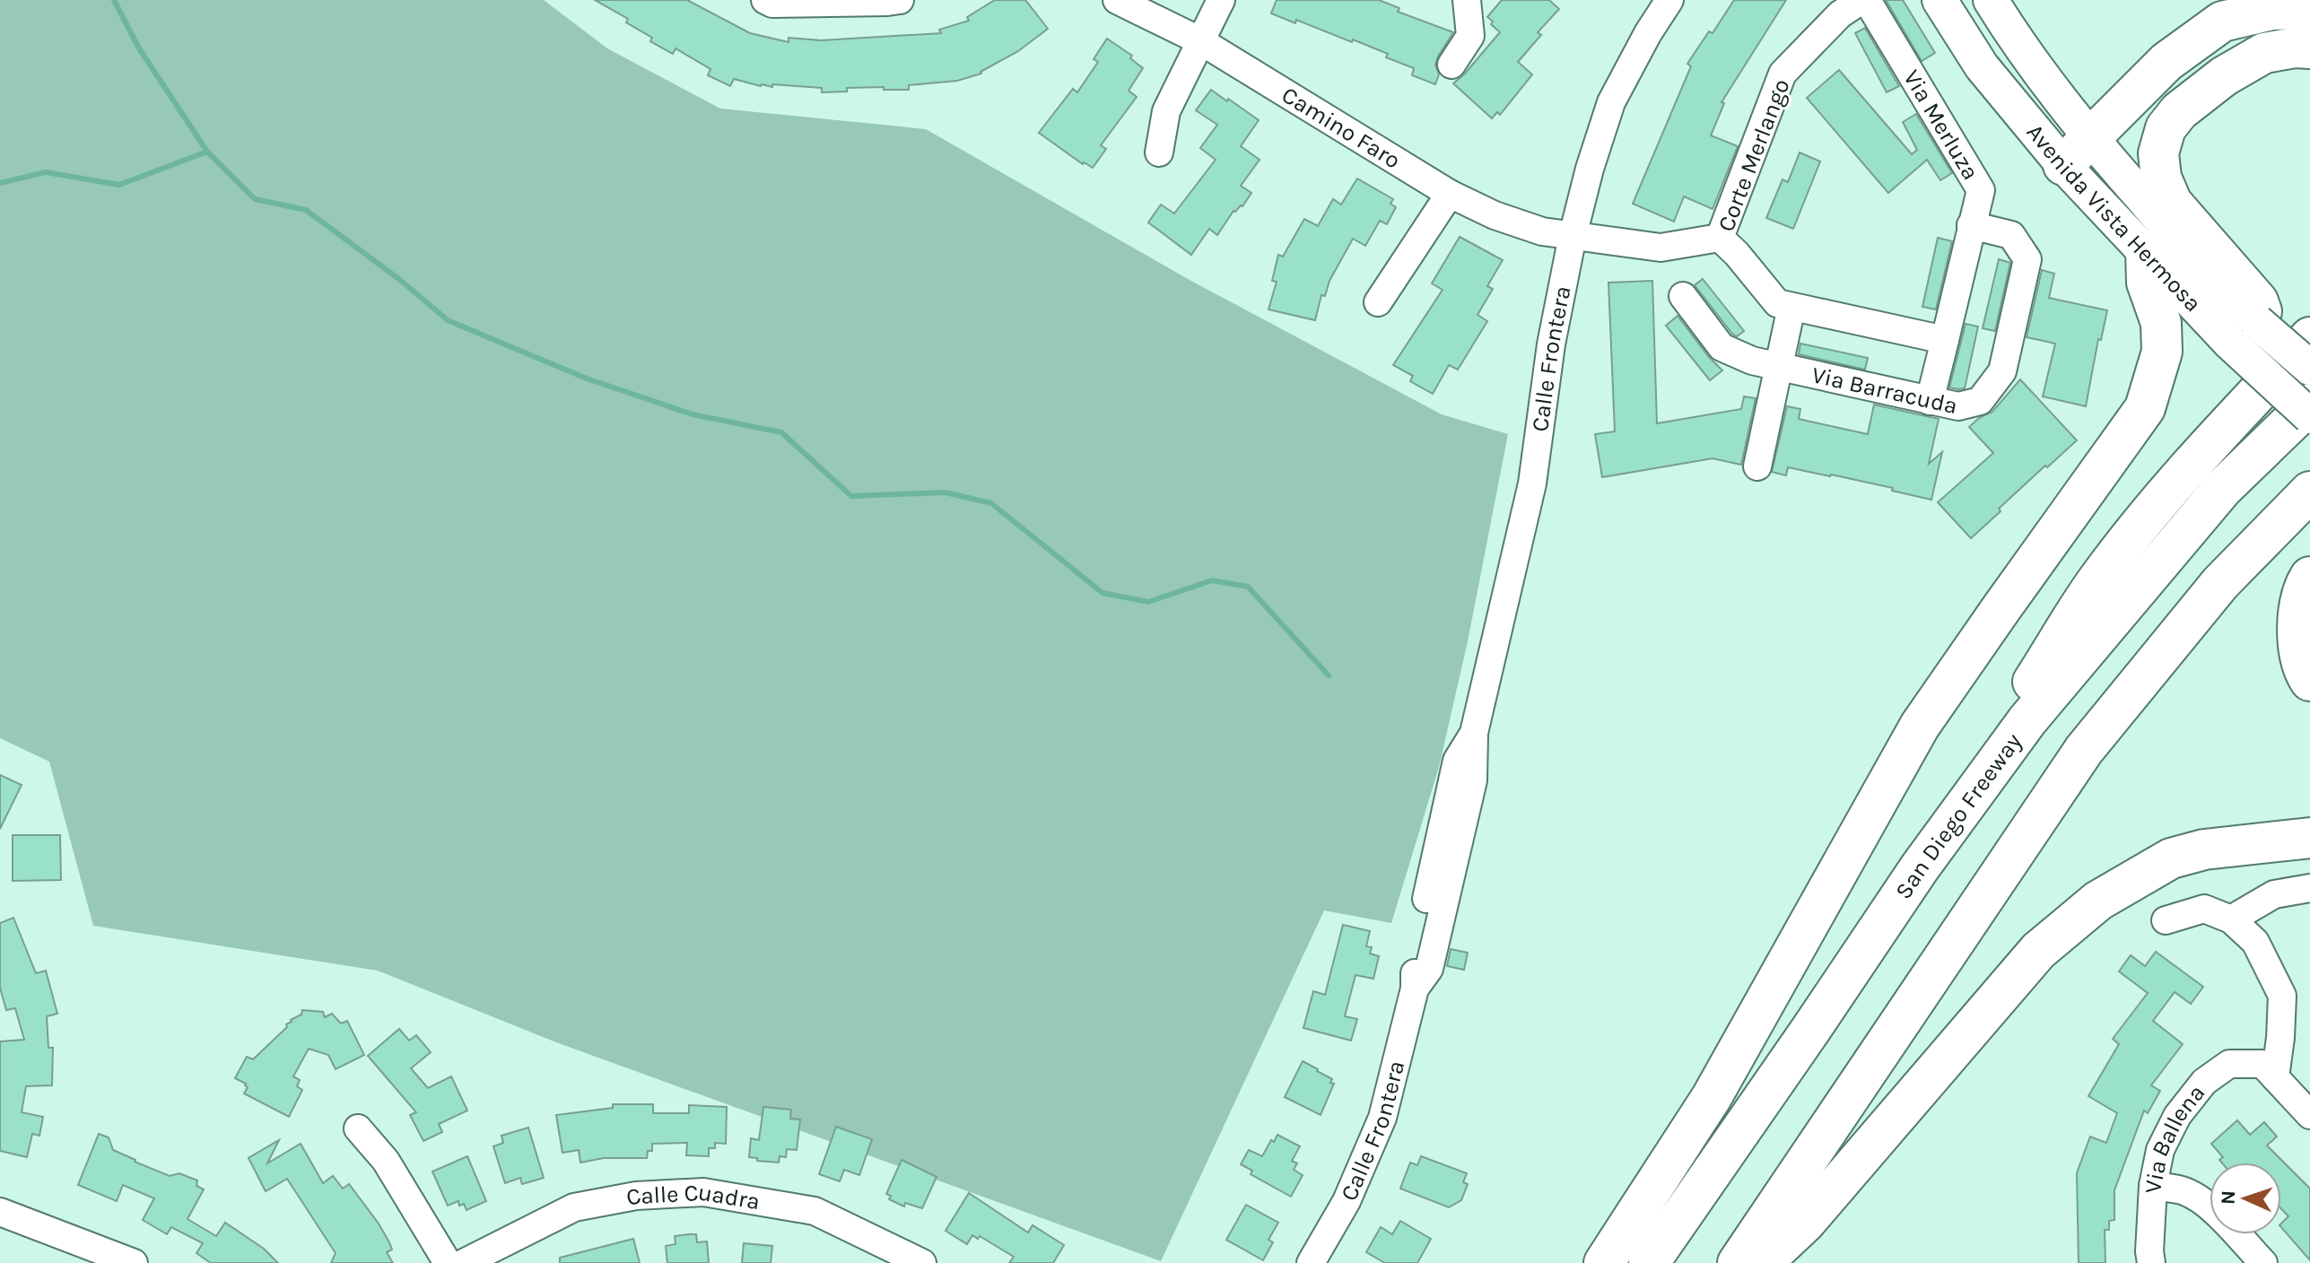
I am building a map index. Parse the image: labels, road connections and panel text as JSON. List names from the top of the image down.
{
  "streets": {
    "highway": ["San Diego Freeway"],
    "main road": ["Avenida Vista Hermosa"],
    "street": [
      "Via Merluza",
      "Camino Faro",
      "Corte Merlango",
      "Calle Frontera",
      "Via Barracuda",
      "Via Ballena",
      "Calle Cuadra"
    ]
  },
  "crossings": [
    ["Via Merluza", "Corte Merlango"],
    ["Via Merluza", "Via Barracuda"],
    ["Camino Faro", "Corte Merlango"],
    ["Camino Faro", "Calle Frontera"]
  ],
  "north": "left"
}
